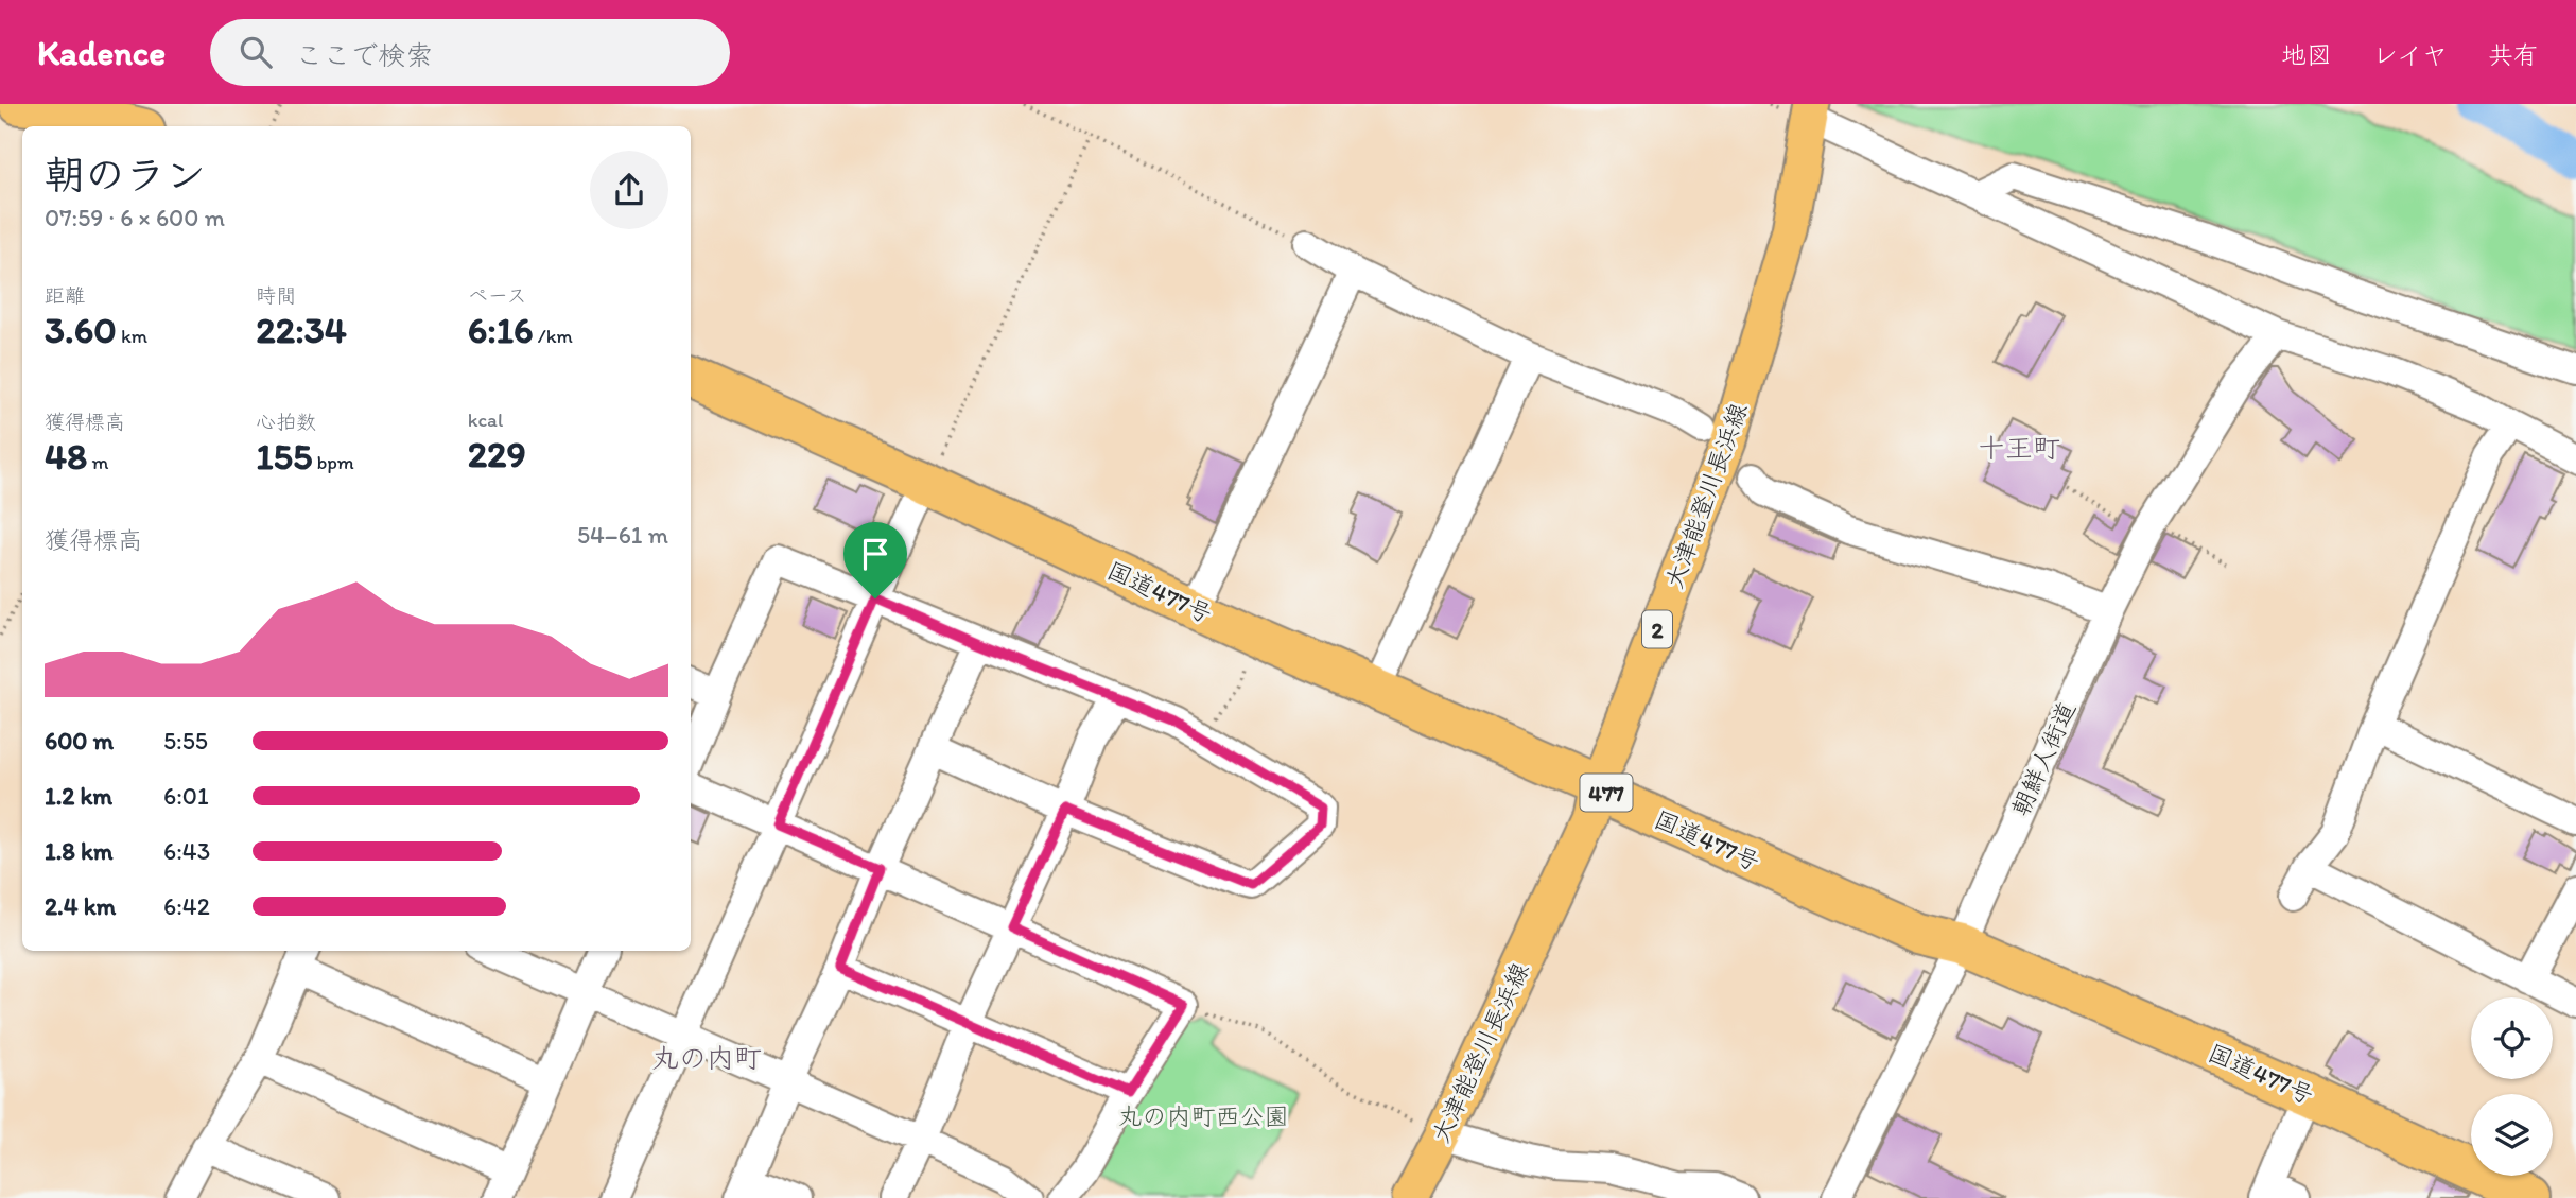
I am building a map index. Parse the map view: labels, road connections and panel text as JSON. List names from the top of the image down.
{
  "streets": {
    "highway": ["国道477号", "477"],
    "main road": ["大津能登川長浜線", "2"],
    "street": ["朝鮮人街道"]
  },
  "crossings": [
    ["大津能登川長浜線", "国道477号"],
    ["国道477号", "朝鮮人街道"]
  ],
  "districts": ["十王町", "丸の内町"],
  "parks": ["丸の内町西公園"],
  "page": {
    "header": "Kadence",
    "search": "ここで検索",
    "nav": ["地図", "レイヤ", "共有"],
    "heading": ["朝のラン", "07:59 · 6 × 600 m"],
    "stats": [
      ["距離", "3.60 km"],
      ["時間", "22:34"],
      ["ペース", "6:16 /km"],
      ["獲得標高", "48 m"],
      ["心拍数", "155 bpm"],
      ["kcal", "229"]
    ],
    "chart": ["獲得標高", "54–61 m"],
    "list": [
      {
        "name": "600 m",
        "note": "5:55"
      },
      {
        "name": "1.2 km",
        "note": "6:01"
      },
      {
        "name": "1.8 km",
        "note": "6:43"
      },
      {
        "name": "2.4 km",
        "note": "6:42"
      }
    ]
  }
}
